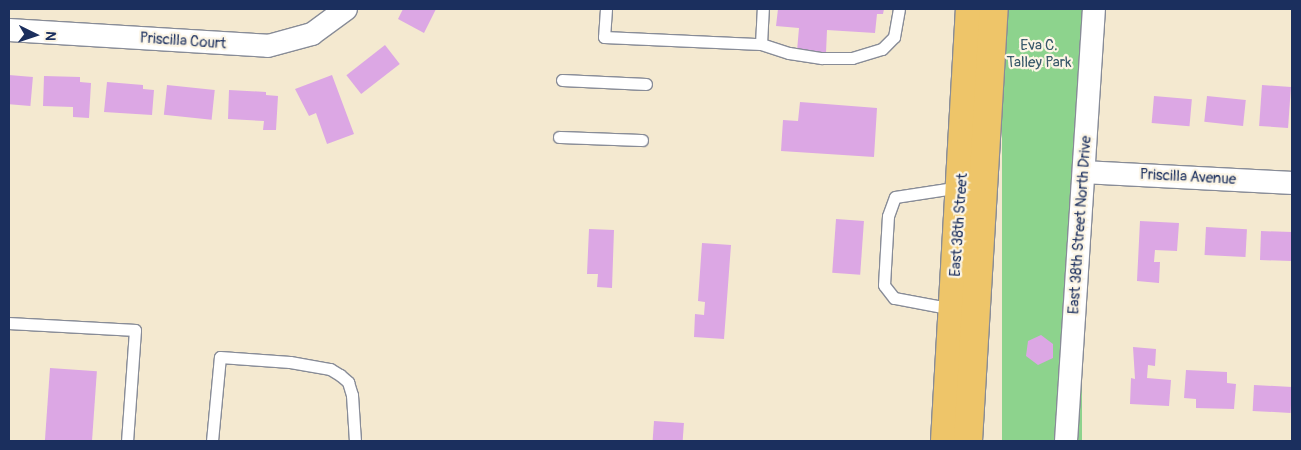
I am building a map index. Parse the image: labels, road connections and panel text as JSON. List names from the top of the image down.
{
  "streets": {
    "main road": ["East 38th Street"],
    "street": ["Priscilla Court", "Priscilla Avenue", "East 38th Street North Drive"]
  },
  "crossings": [
    ["Priscilla Avenue", "East 38th Street North Drive"]
  ],
  "parks": ["Eva C. Talley Park"],
  "north": "right"
}
